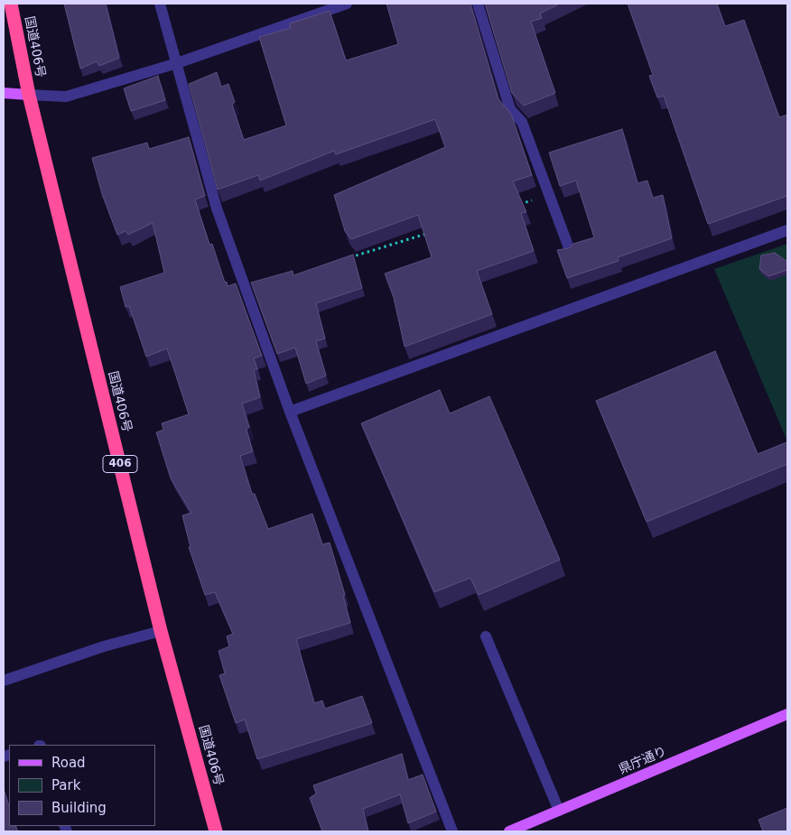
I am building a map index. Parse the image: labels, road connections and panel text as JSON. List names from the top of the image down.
{
  "streets": {
    "highway": ["国道406号", "406"],
    "main road": ["県庁通り"]
  },
  "legend": ["Road", "Park", "Building"]
}
